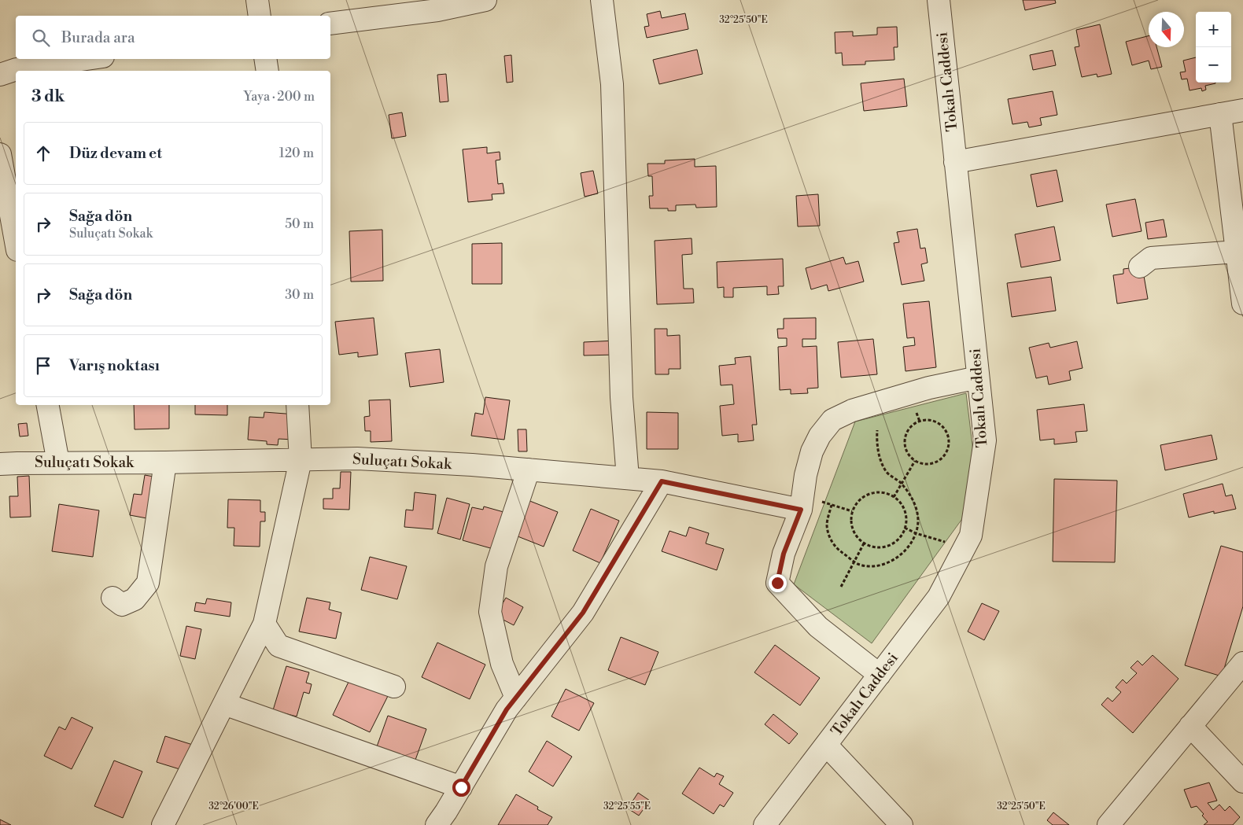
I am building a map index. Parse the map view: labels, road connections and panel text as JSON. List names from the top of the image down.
{
  "streets": {
    "street": ["Tokalı Caddesi", "Suluçatı Sokak"]
  },
  "north": "bottom",
  "page": {
    "map_buttons": ["+", "−"],
    "search": "Burada ara",
    "heading": ["3 dk", "Yaya · 200 m"],
    "list": [
      ["Düz devam et", "120 m"],
      ["Sağa dön", "Suluçatı Sokak", "50 m"],
      ["Sağa dön", "30 m"],
      "Varış noktası"
    ]
  },
  "coordinates": ["32°25'50\"E", "32°26'00\"E", "32°25'55\"E"]
}
